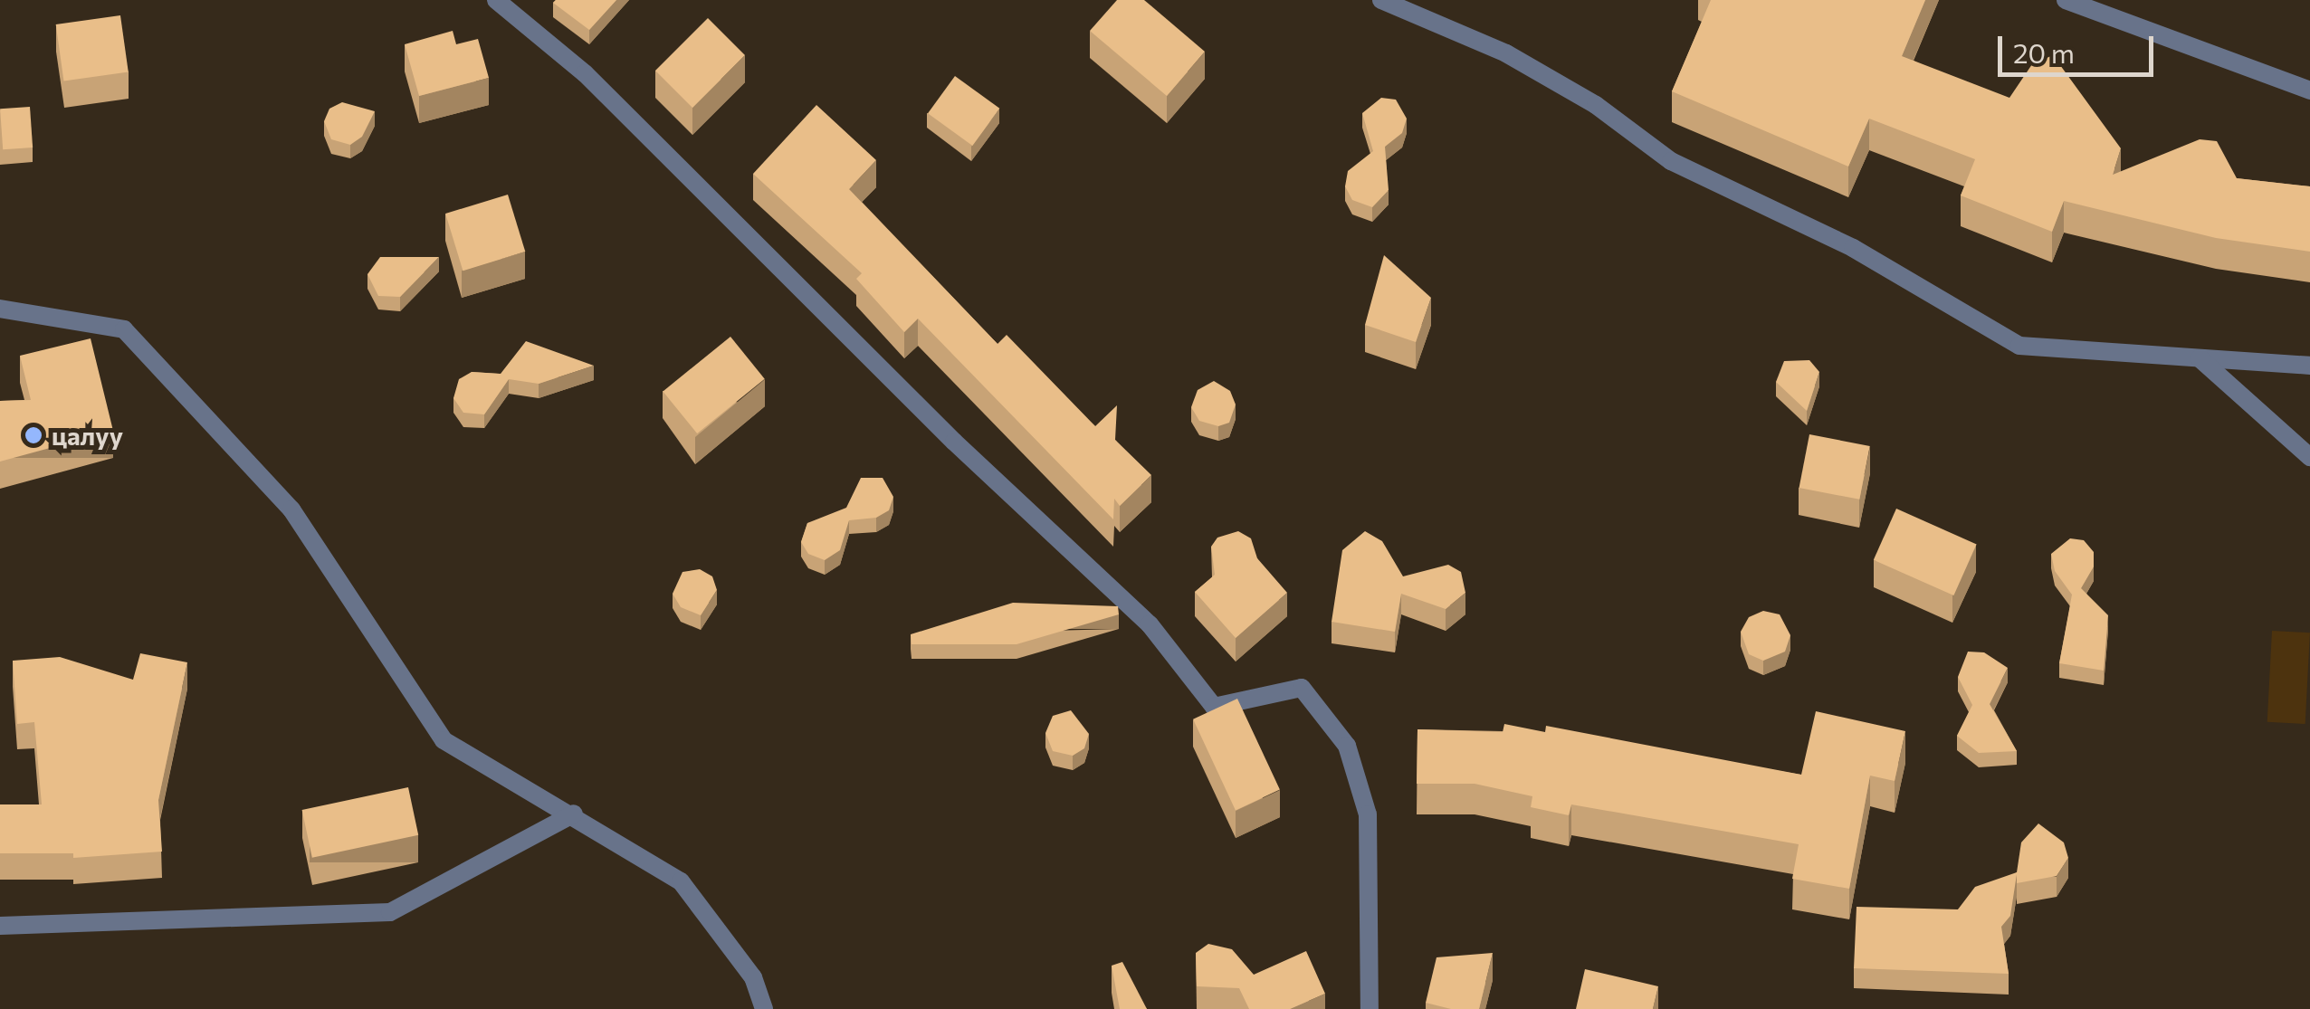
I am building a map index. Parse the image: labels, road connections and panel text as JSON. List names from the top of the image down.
{
  "places": ["цалуу"],
  "scale_bar": "20 m"
}
